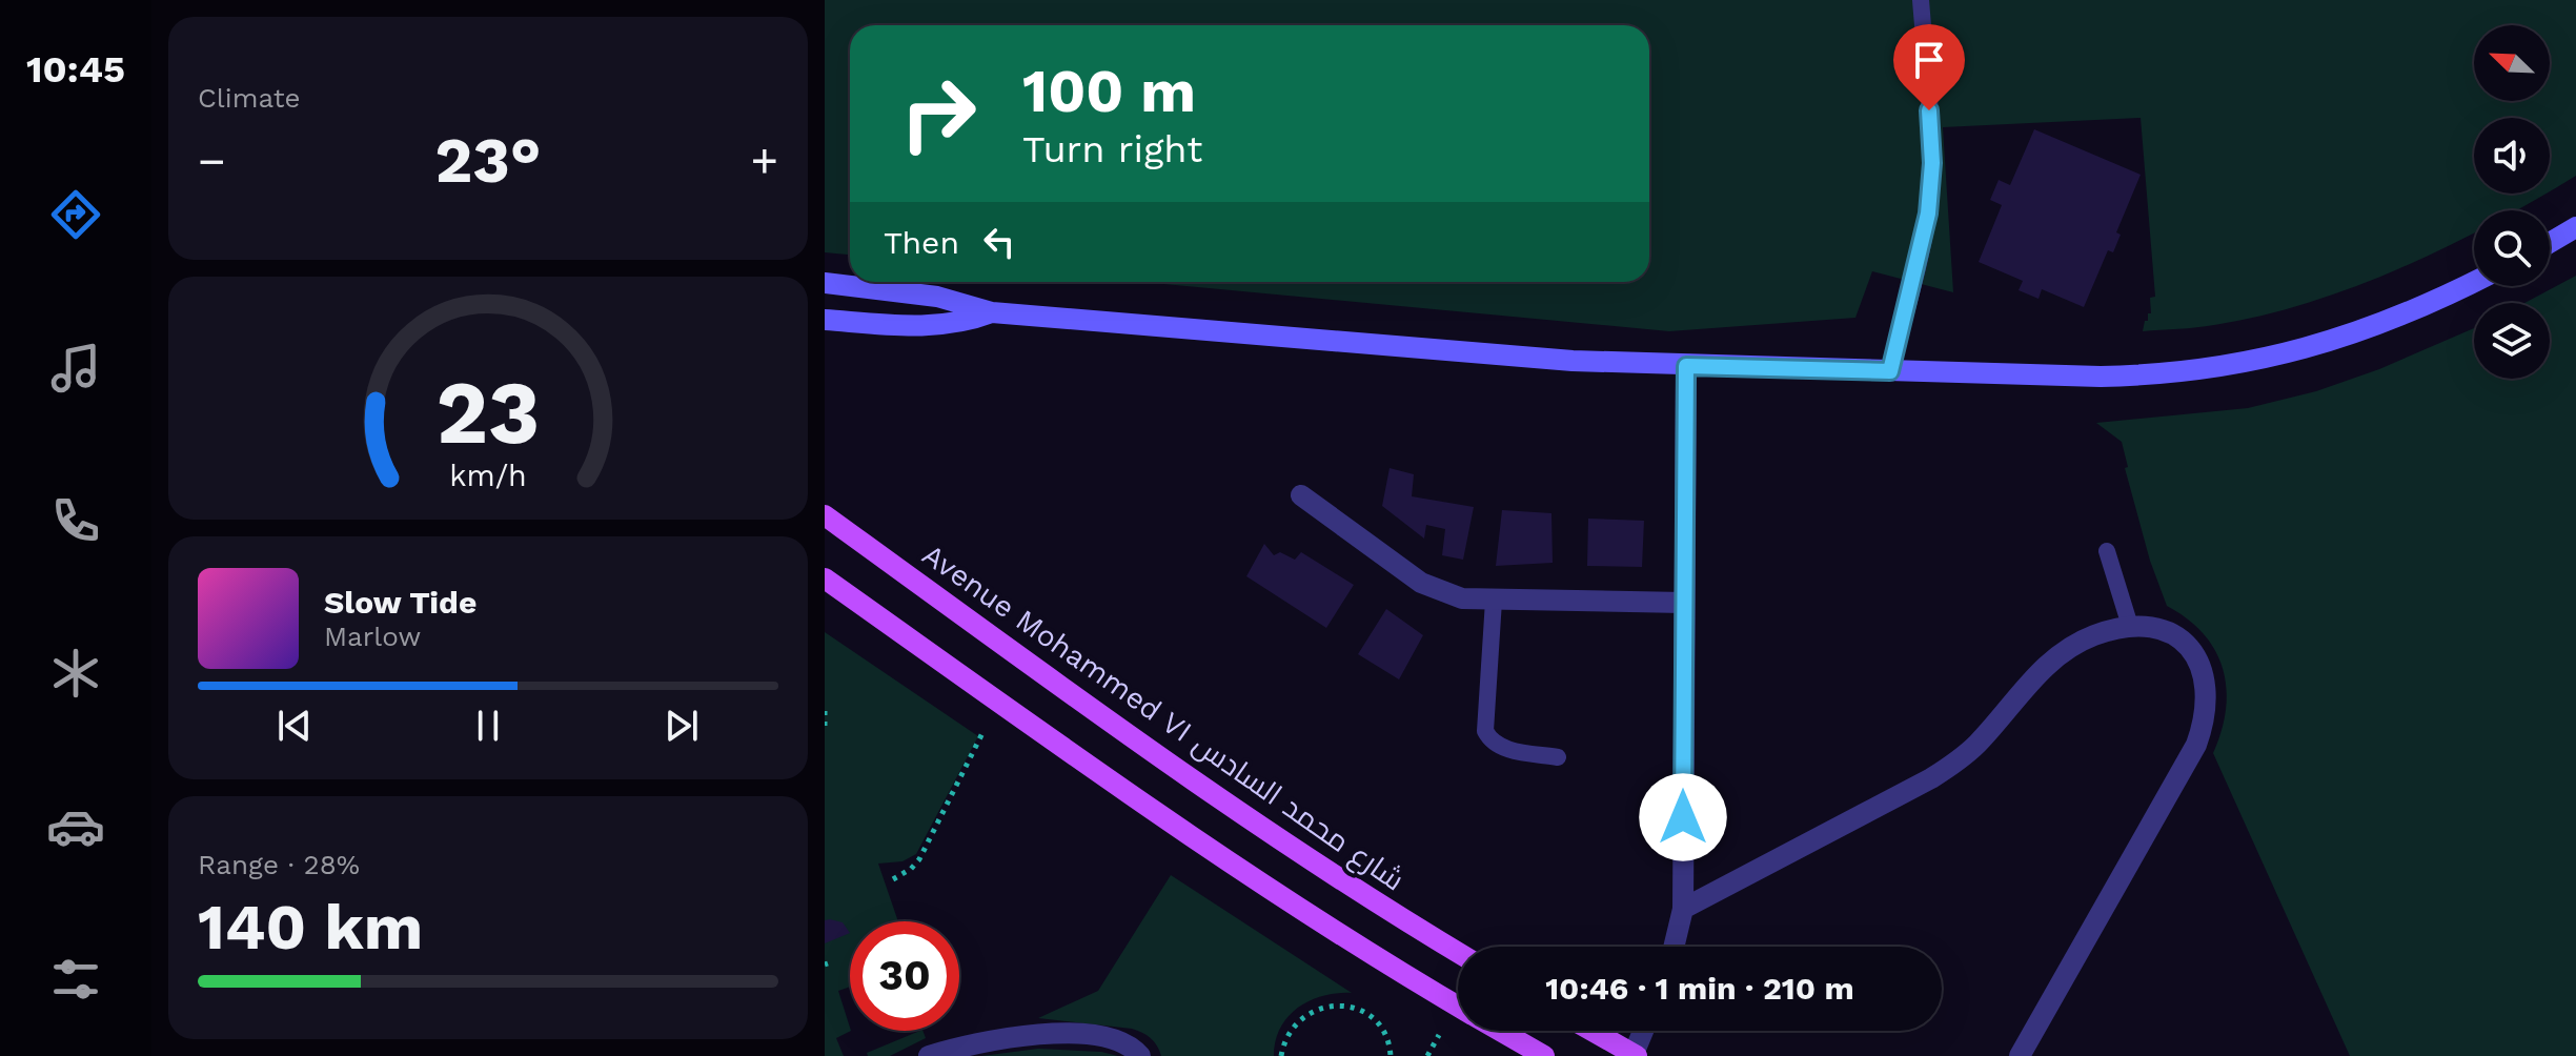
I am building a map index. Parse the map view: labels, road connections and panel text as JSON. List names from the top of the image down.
{
  "streets": {
    "main road": ["Avenue Mohammed VI شارع محمد السادس"]
  },
  "north": "top left",
  "page": {
    "tabs": "10:45",
    "tile": [
      "Climate",
      ["Range · 28%", "140 km"]
    ],
    "turn": ["100 m", "Turn right"],
    "heat": ["−", "23°", "+"],
    "then": "Then",
    "song": ["Slow Tide", "Marlow"],
    "limit": "30",
    "trip": "10:46 · 1 min · 210 m",
    "gauge": ["23", "km/h"]
  }
}
